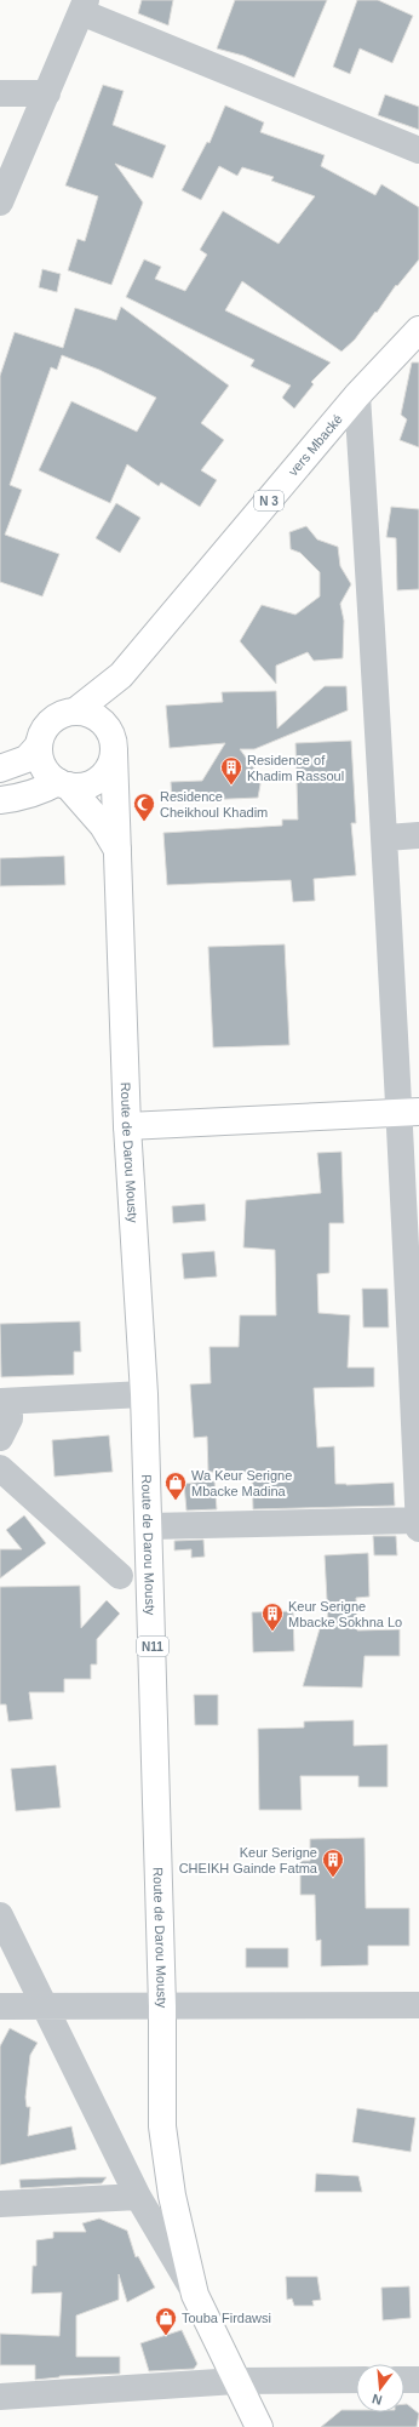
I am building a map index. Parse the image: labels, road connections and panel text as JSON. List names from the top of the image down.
{
  "streets": {
    "main road": [
      "vers Mbacké",
      "N 3",
      "Route de Darou Mousty",
      "N11"
    ]
  },
  "crossings": [
    ["vers Mbacké", "Route de Darou Mousty"]
  ],
  "places": {
    "building": ["Residence of Khadim Rassoul", "Keur Serigne Mbacke Sokhna Lo", "Keur Serigne CHEIKH Gainde Fatma"],
    "mosque": ["Residence Cheikhoul Khadim"],
    "shop": ["Wa Keur Serigne Mbacke Madina", "Touba Firdawsi"]
  },
  "north": "bottom"
}
